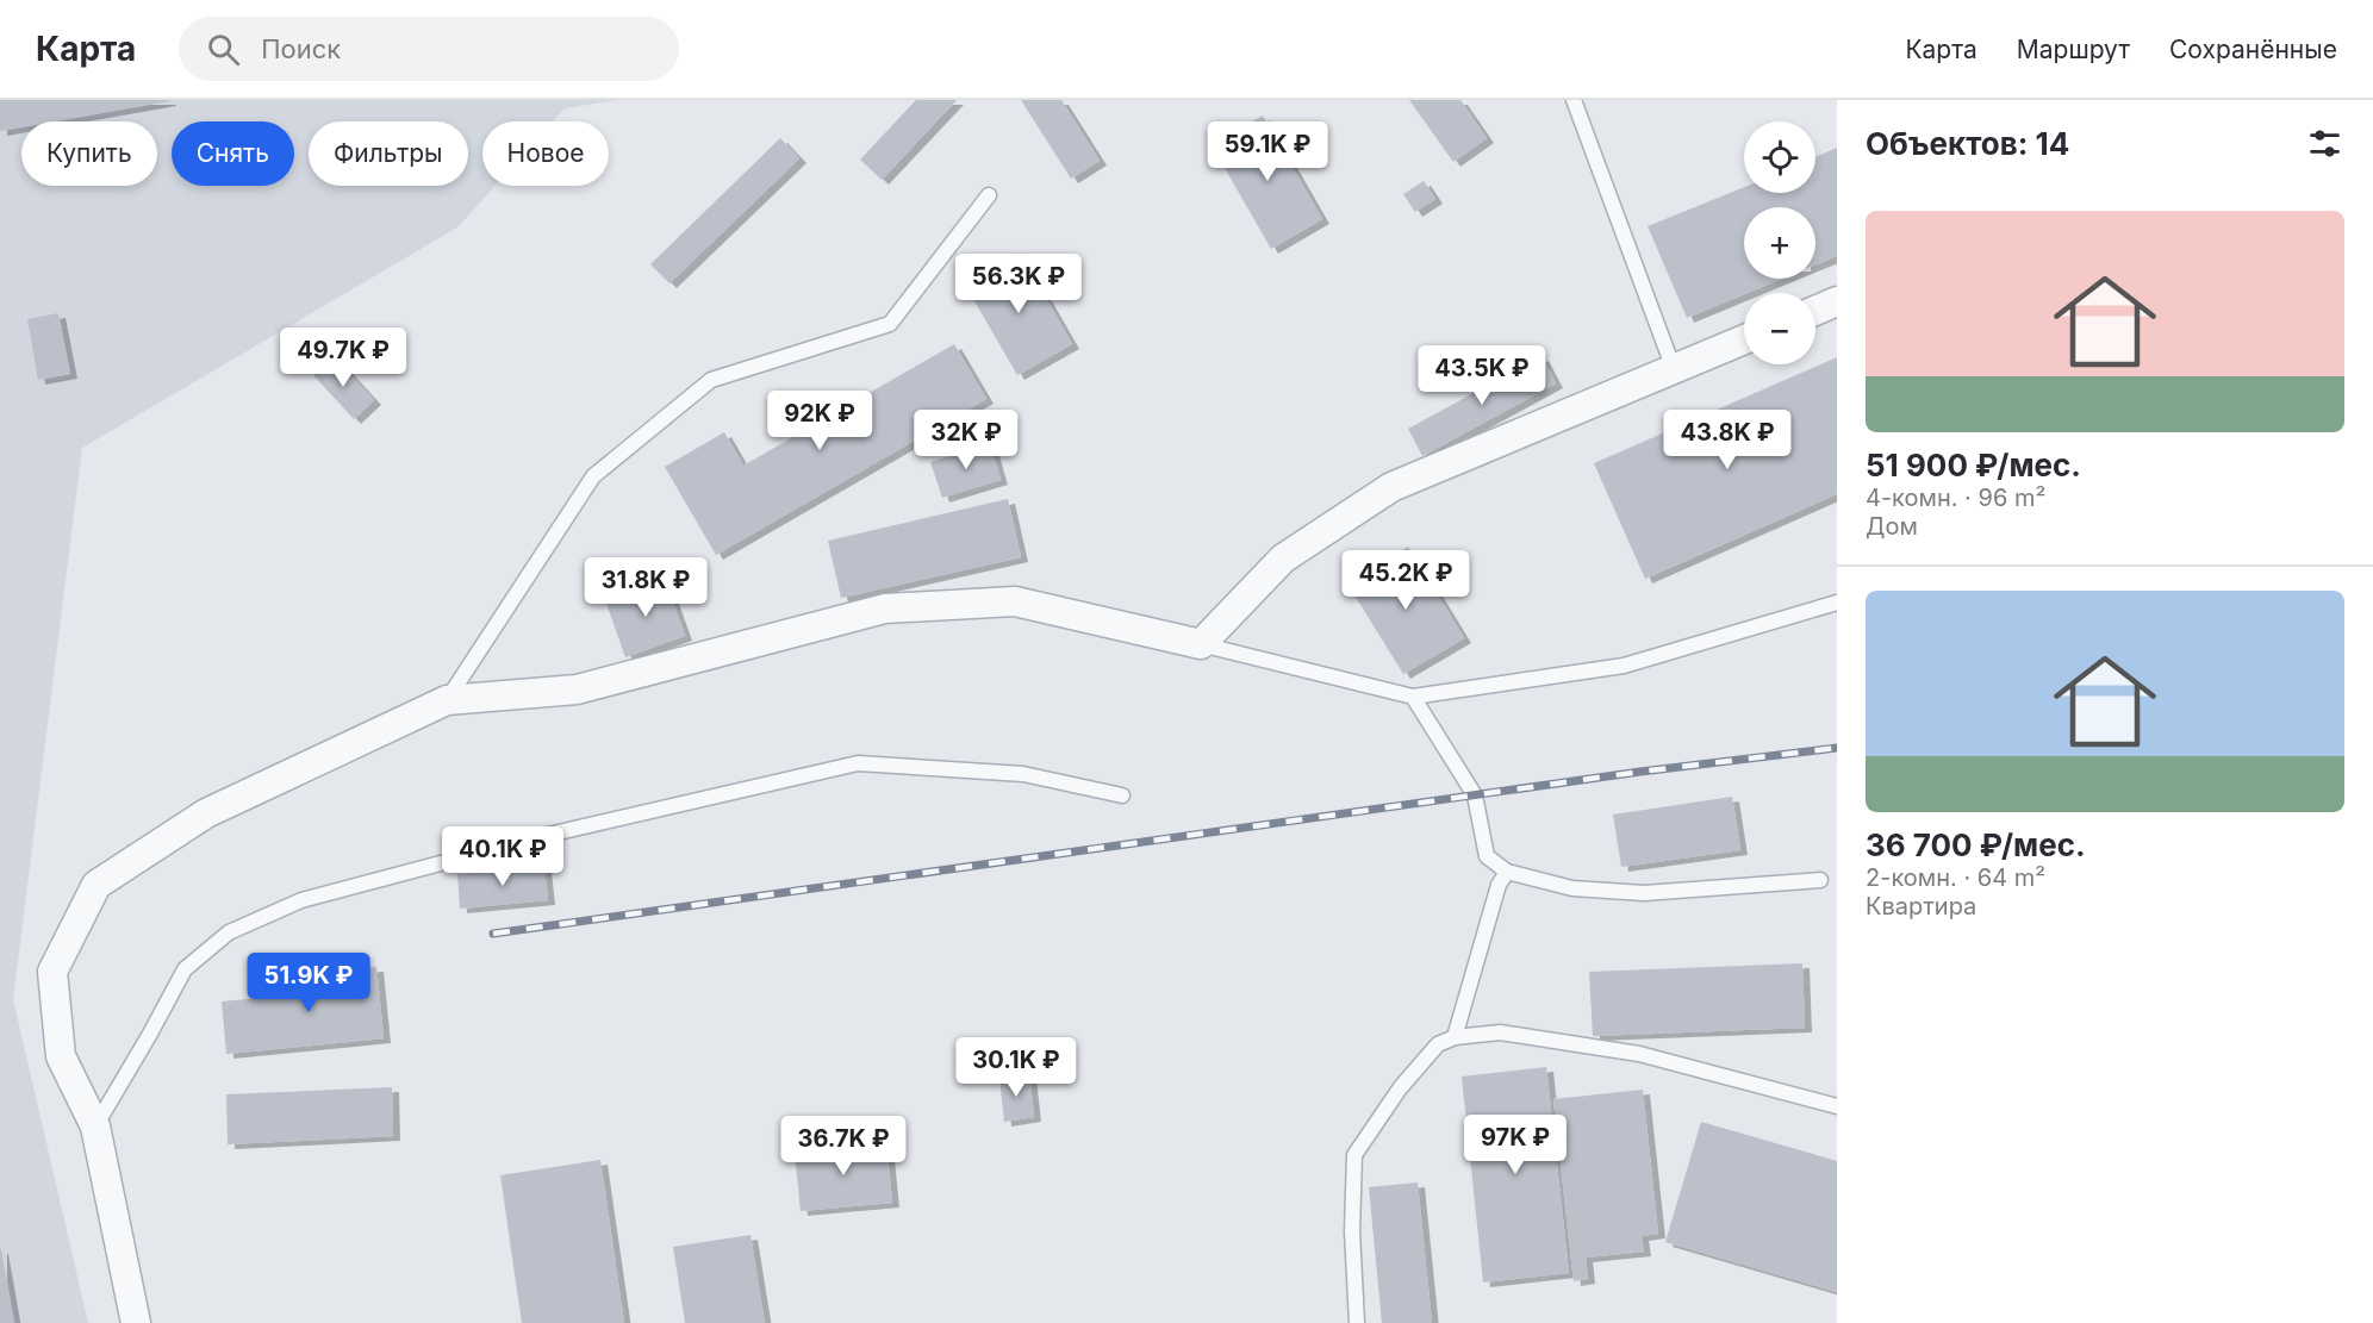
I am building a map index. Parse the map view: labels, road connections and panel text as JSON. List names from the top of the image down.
{
  "page": {
    "header": "Карта",
    "search": "Поиск",
    "nav": ["Карта", "Маршрут", "Сохранённые"],
    "heading": "Объектов: 14",
    "map_buttons": ["+", "−"],
    "price": [
      "59.1K ₽",
      "56.3K ₽",
      "49.7K ₽",
      "43.5K ₽",
      "92K ₽",
      "32K ₽",
      "43.8K ₽",
      "45.2K ₽",
      "31.8K ₽",
      "40.1K ₽",
      "51.9K ₽",
      "30.1K ₽",
      "97K ₽",
      "36.7K ₽"
    ],
    "chip": [
      "Купить",
      "Снять",
      "Фильтры",
      "Новое"
    ],
    "list": [
      {
        "name": "51 900 ₽/мес.",
        "note": "4-комн. · 96 m² · Дом"
      },
      {
        "name": "36 700 ₽/мес.",
        "note": "2-комн. · 64 m² · Квартира"
      }
    ]
  }
}
